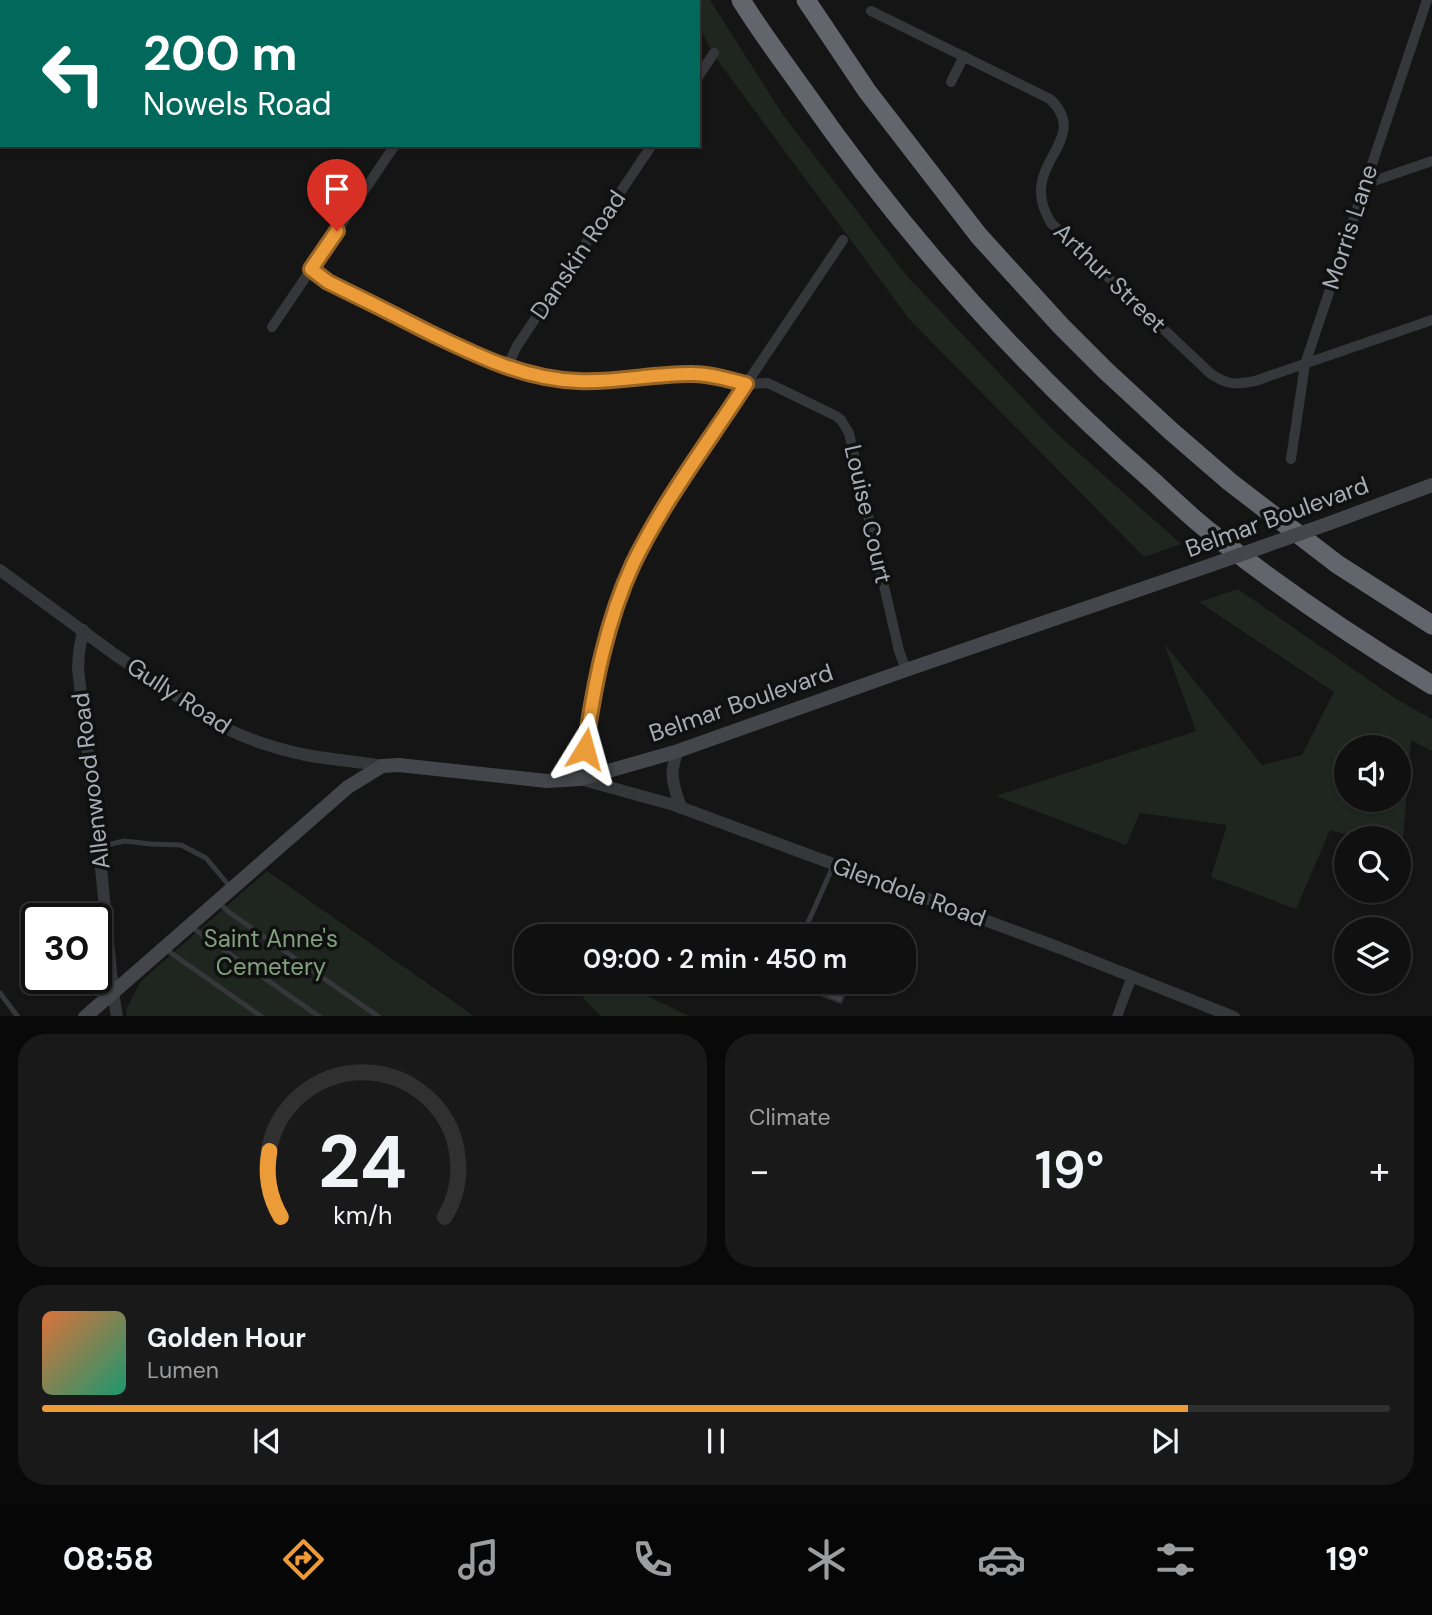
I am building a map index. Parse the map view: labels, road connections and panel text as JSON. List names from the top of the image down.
{
  "streets": {
    "main road": ["Belmar Boulevard"],
    "street": [
      "Morris Lane",
      "Danskin Road",
      "Arthur Street",
      "Louise Court",
      "Gully Road",
      "Allenwood Road",
      "Glendola Road"
    ]
  },
  "crossings": [
    ["Morris Lane", "Arthur Street"],
    ["Danskin Road", "Louise Court"],
    ["Louise Court", "Belmar Boulevard"],
    ["Belmar Boulevard", "Gully Road"],
    ["Belmar Boulevard", "Glendola Road"],
    ["Gully Road", "Allenwood Road"]
  ],
  "parks": ["Saint Anne's Cemetery"],
  "page": {
    "turn": ["200 m", "Nowels Road"],
    "limit": "30",
    "trip": "09:00 · 2 min · 450 m",
    "tile": "Climate",
    "heat": ["−", "19°", "+"],
    "song": ["Golden Hour", "Lumen"],
    "tabs": ["08:58", "19°"],
    "gauge": ["24", "km/h"]
  }
}
